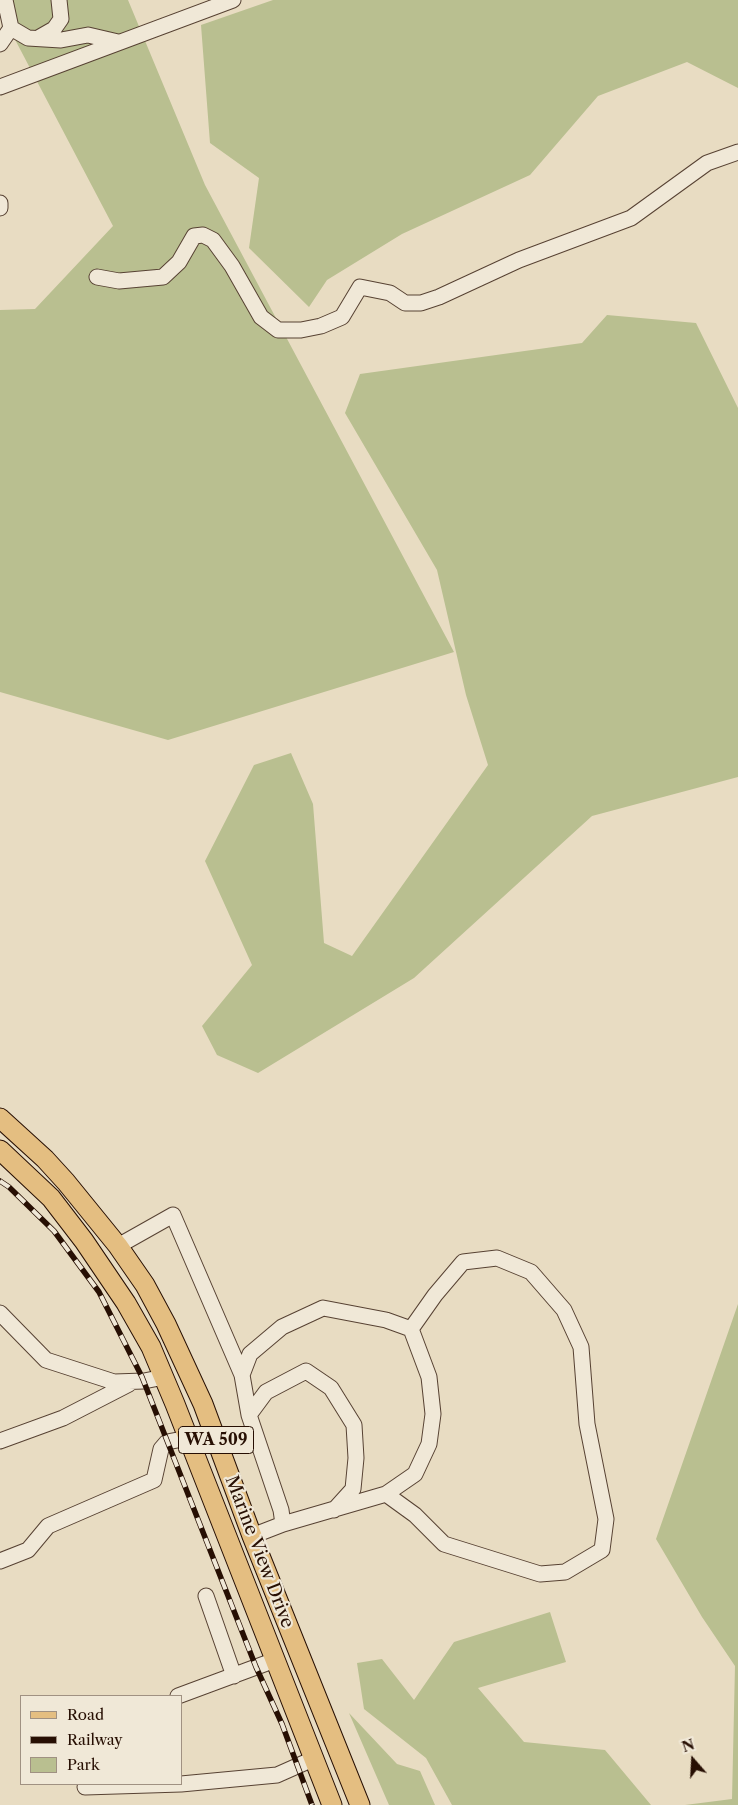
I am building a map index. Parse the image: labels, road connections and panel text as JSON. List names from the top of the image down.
{
  "streets": {
    "main road": ["WA 509", "Marine View Drive"]
  },
  "legend": ["Road", "Railway", "Park"],
  "north": "top"
}
